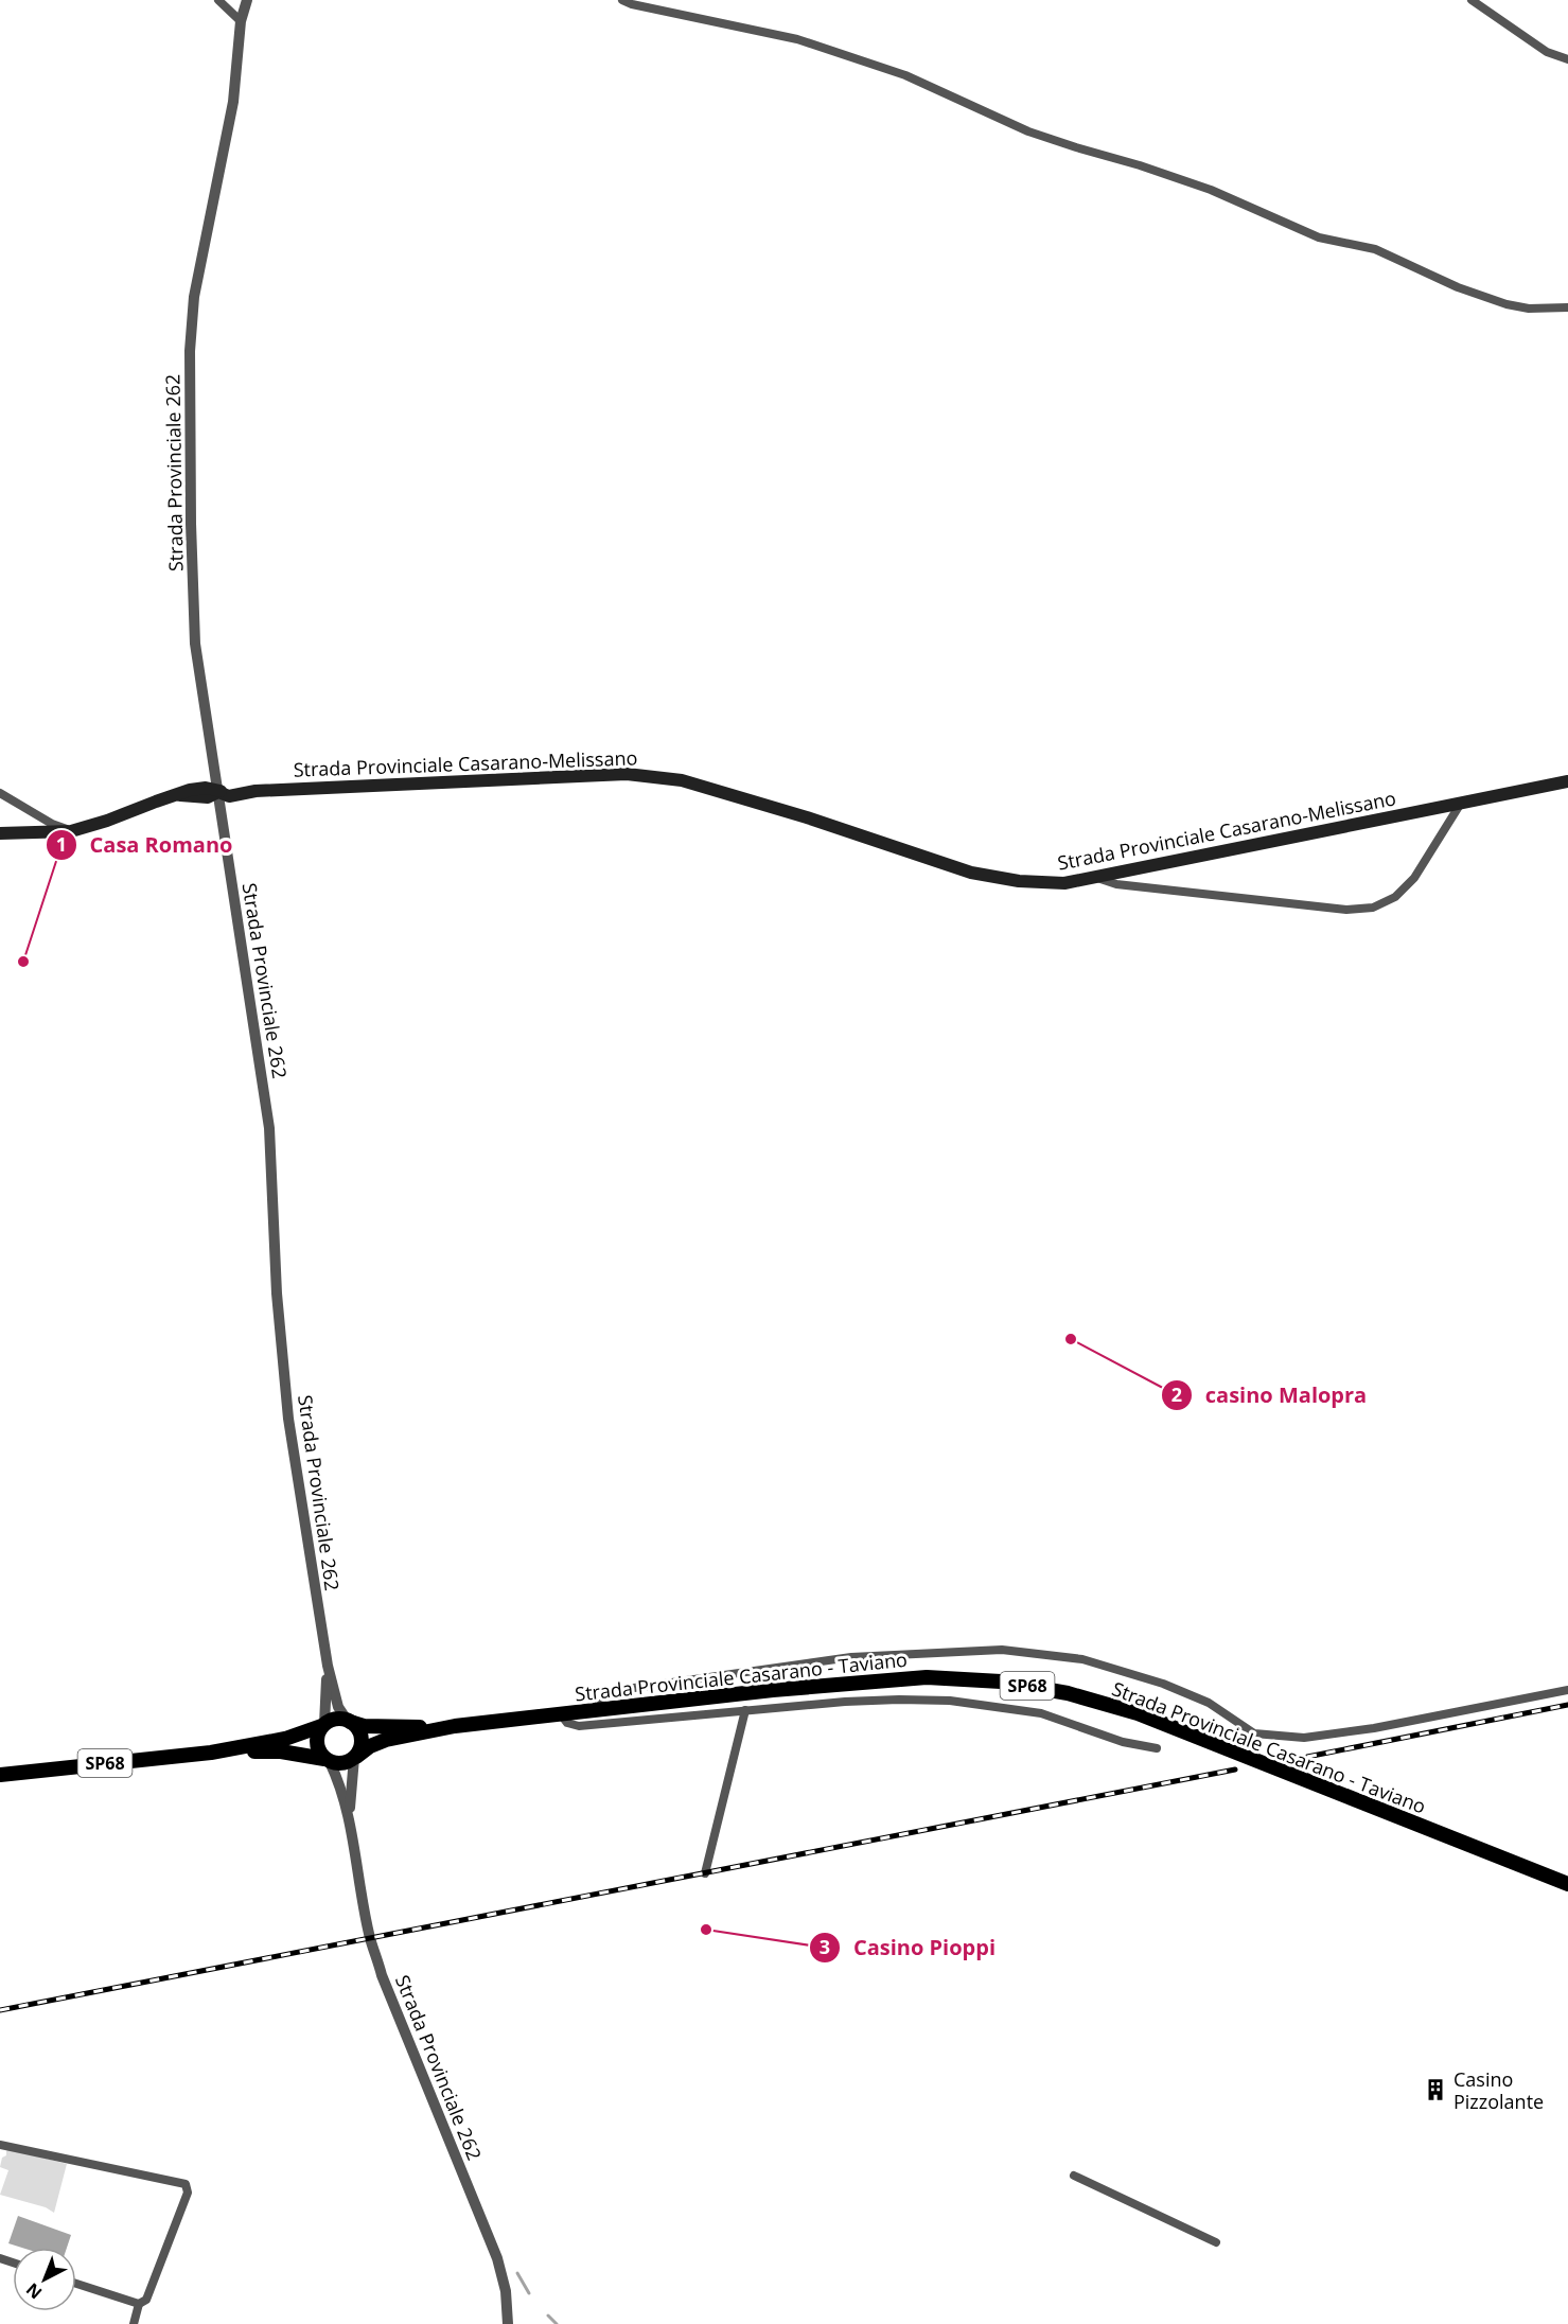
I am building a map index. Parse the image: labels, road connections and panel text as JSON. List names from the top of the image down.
{
  "streets": {
    "main road": ["Strada Provinciale Casarano-Melissano", "Strada Provinciale Casarano - Taviano", "SP68"],
    "street": ["Strada Provinciale 262"]
  },
  "crossings": [
    ["Strada Provinciale 262", "Strada Provinciale Casarano-Melissano"]
  ],
  "places": {
    "other": ["Casa Romano", "casino Malopra", "Casino Pioppi"],
    "building": ["Casino Pizzolante"]
  },
  "north": "bottom left"
}
